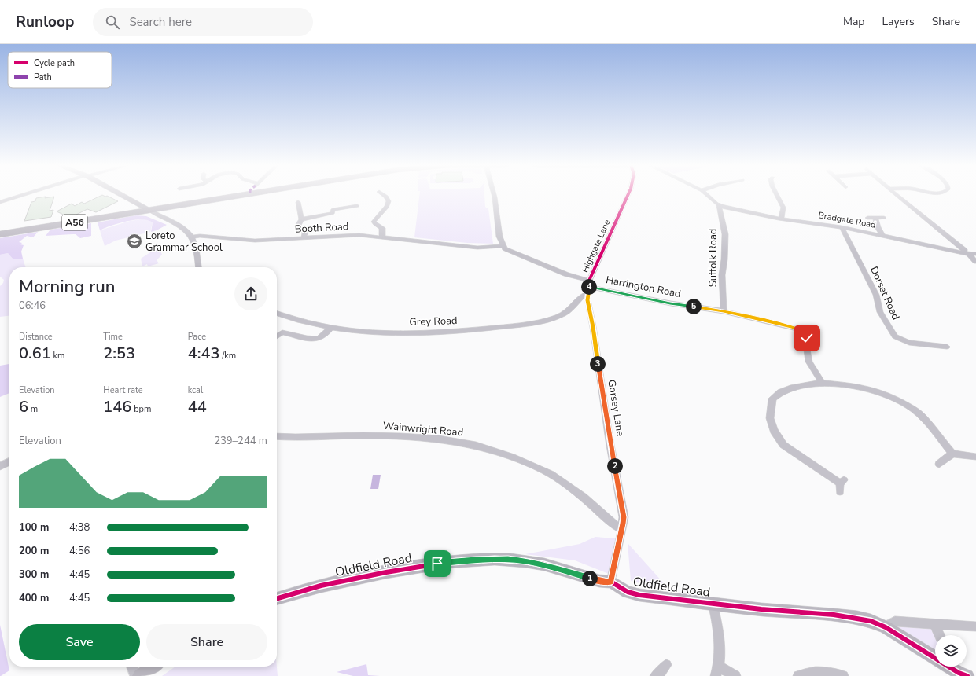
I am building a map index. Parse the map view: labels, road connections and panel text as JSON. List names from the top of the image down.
{
  "streets": {
    "highway": ["A56"],
    "street": [
      "Bradgate Road",
      "Booth Road",
      "Highgate Lane",
      "Suffolk Road",
      "Harrington Road",
      "Dorset Road",
      "Grey Road",
      "Gorsey Lane",
      "Wainwright Road",
      "Oldfield Road"
    ]
  },
  "crossings": [
    ["Bradgate Road", "Suffolk Road"],
    ["Bradgate Road", "Dorset Road"],
    ["Highgate Lane", "Harrington Road"],
    ["Highgate Lane", "Grey Road"],
    ["Highgate Lane", "Gorsey Lane"],
    ["Suffolk Road", "Harrington Road"],
    ["Harrington Road", "Grey Road"],
    ["Harrington Road", "Gorsey Lane"],
    ["Grey Road", "Gorsey Lane"],
    ["Gorsey Lane", "Wainwright Road"],
    ["Gorsey Lane", "Oldfield Road"]
  ],
  "places": {
    "school or university": ["Loreto Grammar School"]
  },
  "legend": ["Cycle path", "Path"],
  "page": {
    "header": "Runloop",
    "search": "Search here",
    "nav": ["Map", "Layers", "Share"],
    "heading": ["Morning run", "06:46"],
    "pins": [
      "4",
      "5",
      "3",
      "2",
      "1"
    ],
    "stats": [
      ["Distance", "0.61 km"],
      ["Time", "2:53"],
      ["Pace", "4:43 /km"],
      ["Elevation", "6 m"],
      ["Heart rate", "146 bpm"],
      ["kcal", "44"]
    ],
    "chart": ["Elevation", "239–244 m"],
    "list": [
      {
        "name": "100 m",
        "note": "4:38"
      },
      {
        "name": "200 m",
        "note": "4:56"
      },
      {
        "name": "300 m",
        "note": "4:45"
      },
      {
        "name": "400 m",
        "note": "4:45"
      }
    ],
    "buttons": ["Save", "Share"]
  }
}
